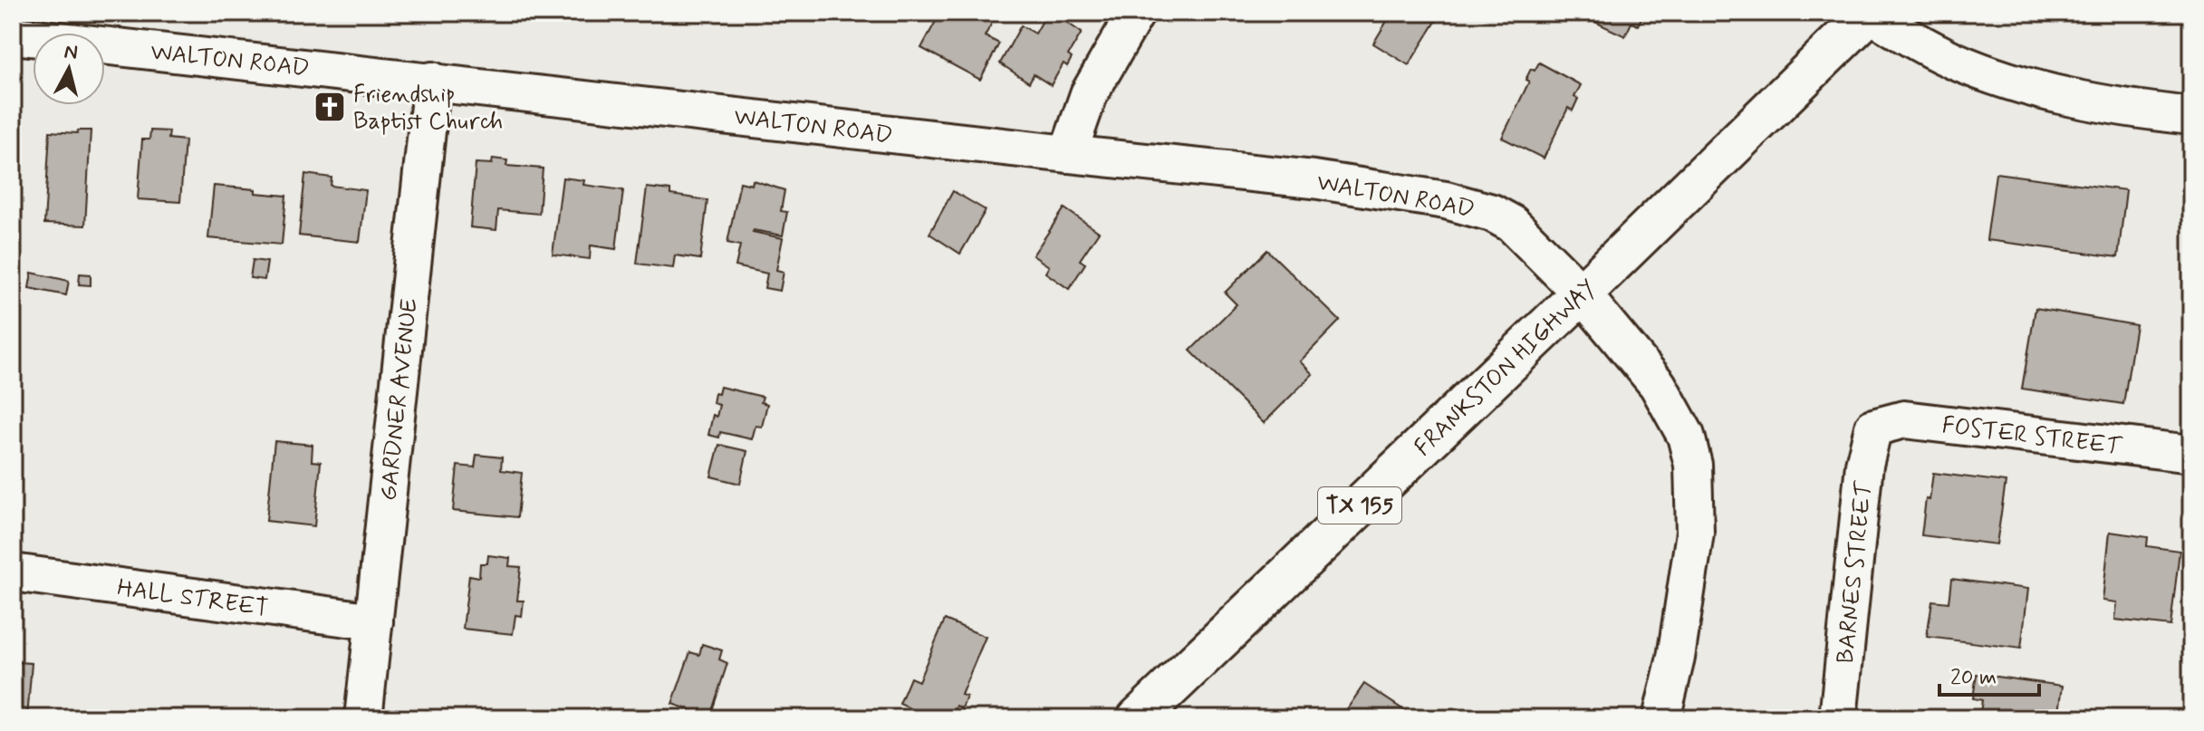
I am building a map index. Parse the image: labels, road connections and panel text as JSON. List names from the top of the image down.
{
  "streets": {
    "main road": ["FRANKSTON HIGHWAY", "TX 155"],
    "street": [
      "WALTON ROAD",
      "GARDNER AVENUE",
      "FOSTER STREET",
      "BARNES STREET",
      "HALL STREET"
    ]
  },
  "crossings": [
    ["WALTON ROAD", "FRANKSTON HIGHWAY"],
    ["WALTON ROAD", "GARDNER AVENUE"],
    ["GARDNER AVENUE", "HALL STREET"],
    ["FOSTER STREET", "BARNES STREET"]
  ],
  "places": {
    "church": ["Friendship Baptist Church"]
  },
  "scale_bar": "20 m",
  "north": "top"
}
